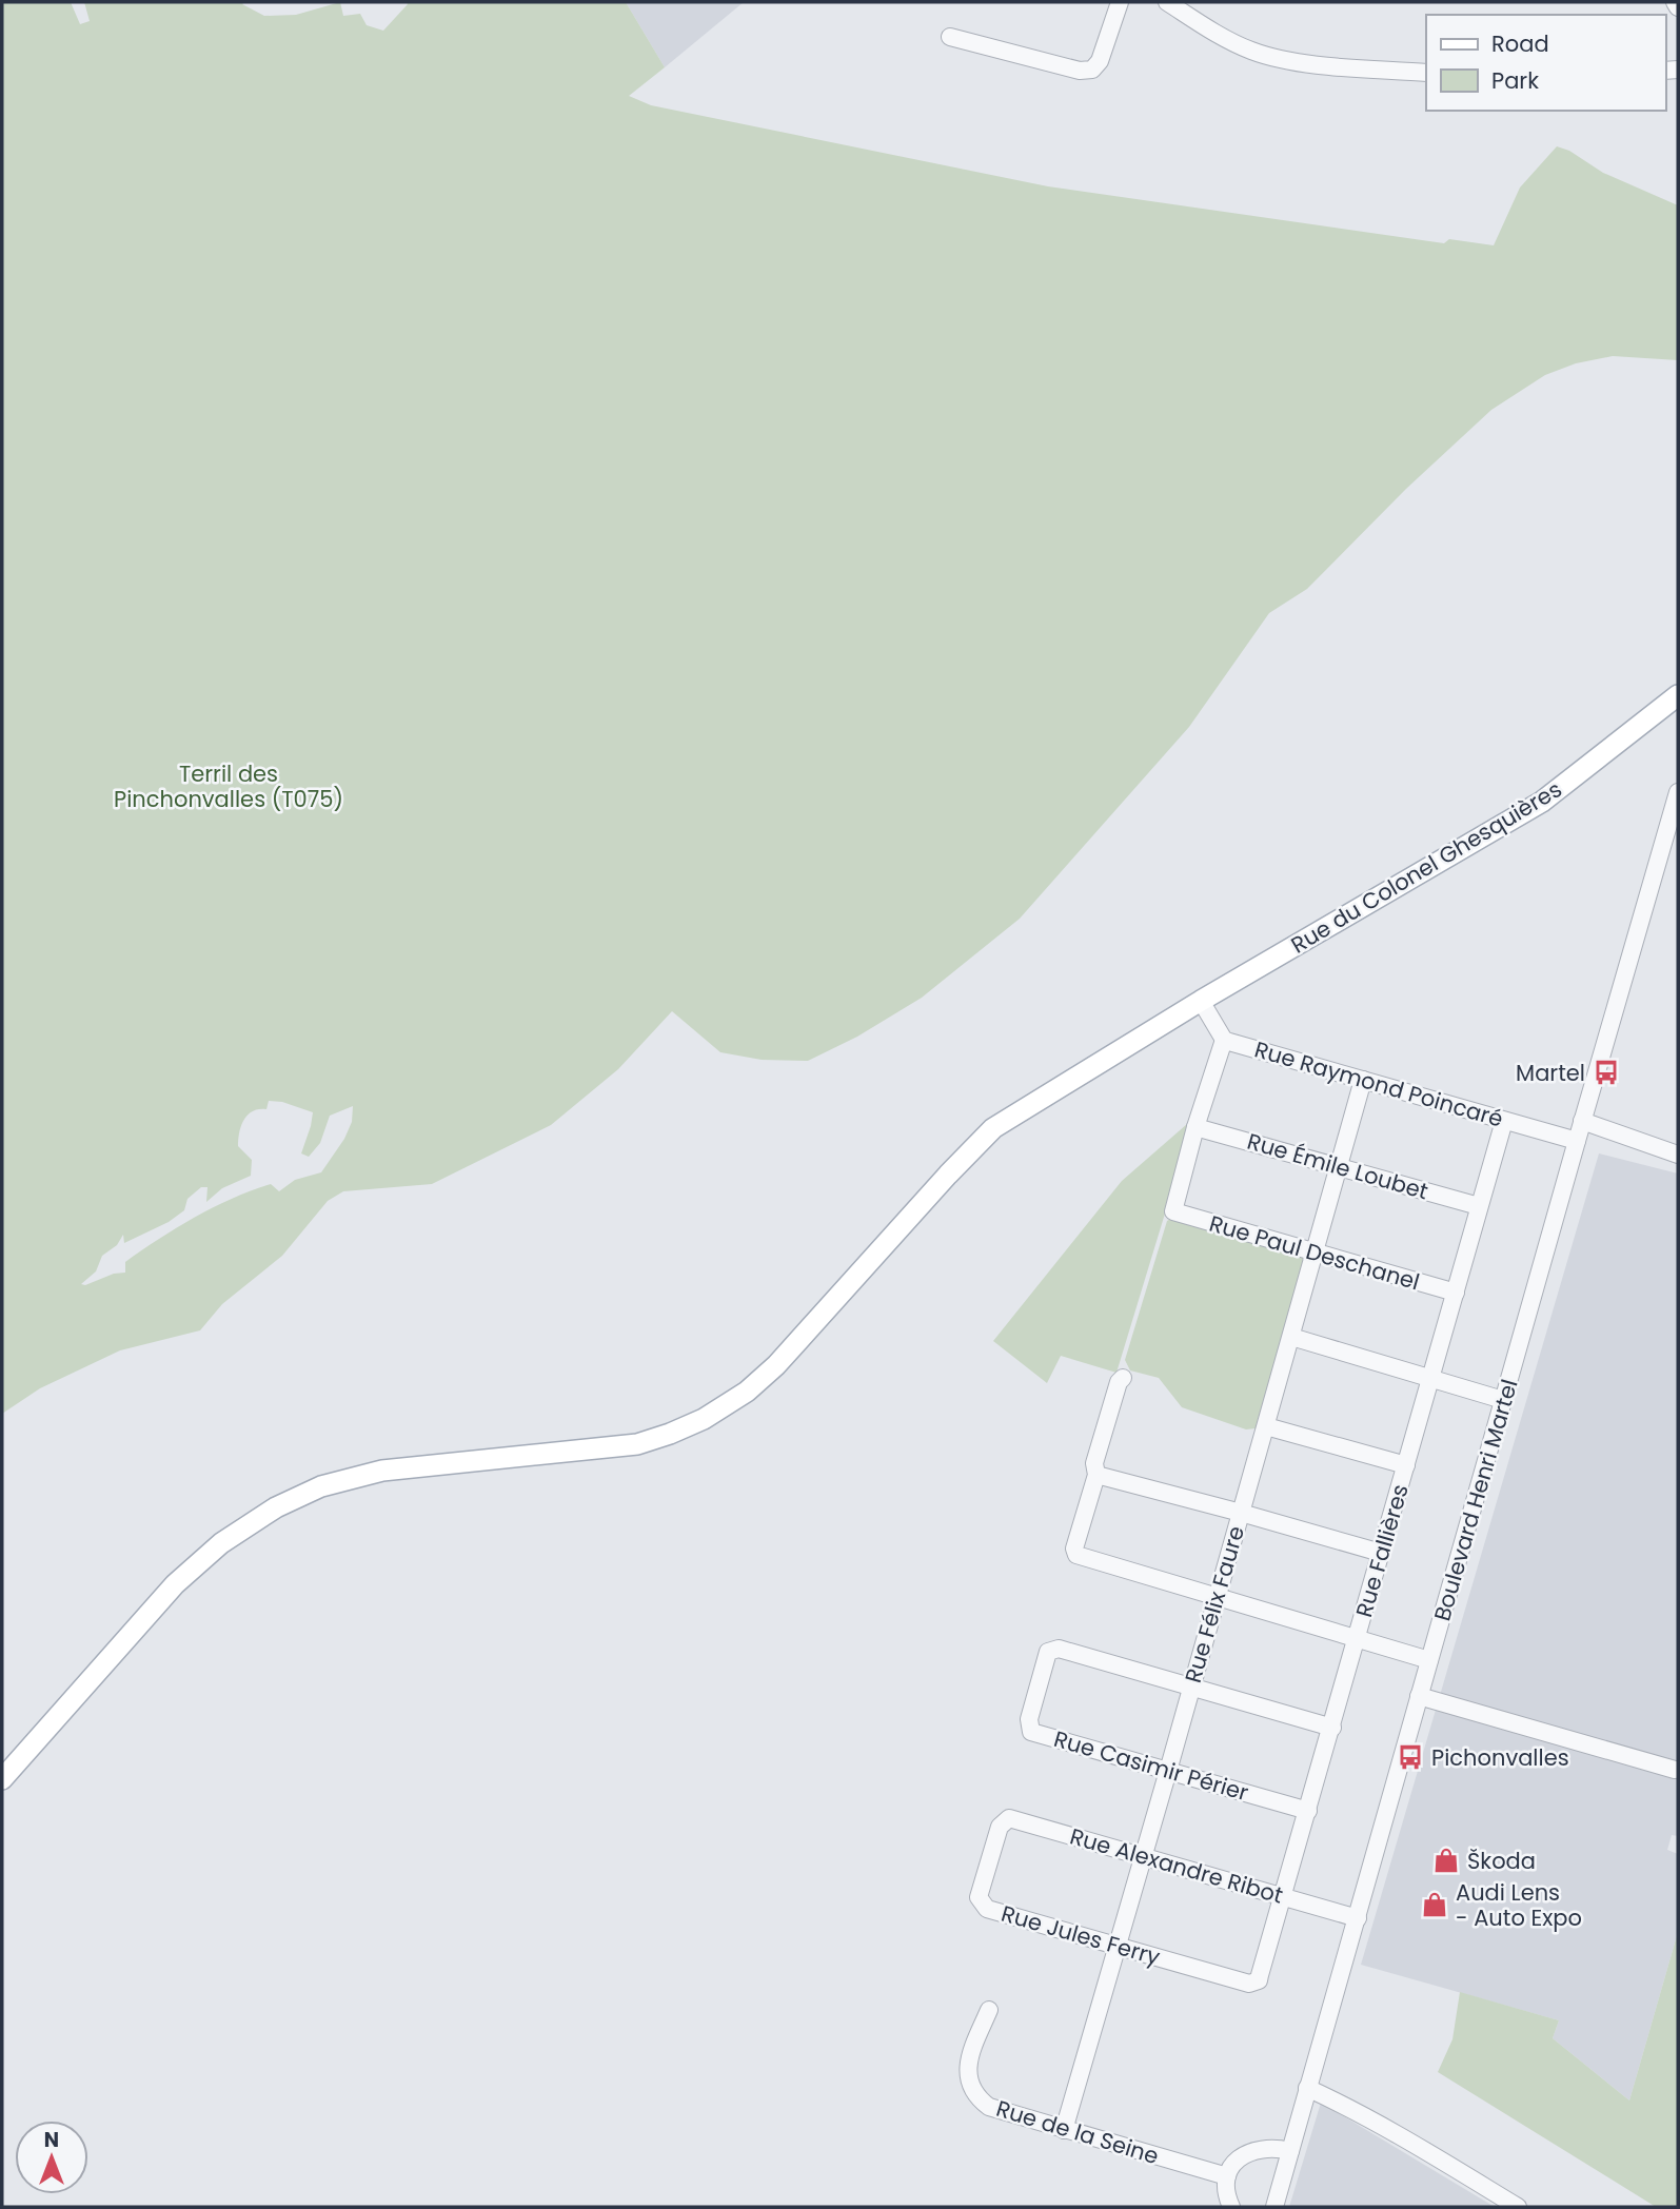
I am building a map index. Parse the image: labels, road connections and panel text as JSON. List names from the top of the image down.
{
  "streets": {
    "main road": ["Rue du Colonel Ghesquières"],
    "street": [
      "Rue Raymond Poincaré",
      "Rue Émile Loubet",
      "Rue Paul Deschanel",
      "Boulevard Henri Martel",
      "Rue Fallières",
      "Rue Félix Faure",
      "Rue Casimir Périer",
      "Rue Alexandre Ribot",
      "Rue Jules Ferry",
      "Rue de la Seine"
    ]
  },
  "crossings": [
    ["Rue du Colonel Ghesquières", "Rue Raymond Poincaré"],
    ["Rue Raymond Poincaré", "Boulevard Henri Martel"],
    ["Rue Raymond Poincaré", "Rue Fallières"],
    ["Rue Raymond Poincaré", "Rue Félix Faure"],
    ["Rue Émile Loubet", "Rue Paul Deschanel"],
    ["Rue Émile Loubet", "Rue Fallières"],
    ["Rue Émile Loubet", "Rue Félix Faure"],
    ["Rue Paul Deschanel", "Rue Fallières"],
    ["Rue Paul Deschanel", "Rue Félix Faure"],
    ["Boulevard Henri Martel", "Rue Alexandre Ribot"],
    ["Rue Fallières", "Rue Casimir Périer"],
    ["Rue Fallières", "Rue Alexandre Ribot"],
    ["Rue Fallières", "Rue Jules Ferry"],
    ["Rue Félix Faure", "Rue Casimir Périer"],
    ["Rue Félix Faure", "Rue Alexandre Ribot"],
    ["Rue Félix Faure", "Rue Jules Ferry"],
    ["Rue Félix Faure", "Rue de la Seine"],
    ["Rue Alexandre Ribot", "Rue Jules Ferry"]
  ],
  "parks": ["Terril des Pinchonvalles (T075)"],
  "places": {
    "bus stop": ["Martel", "Pichonvalles"],
    "shop": ["Škoda", "Audi Lens - Auto Expo"]
  },
  "legend": ["Road", "Park"],
  "north": "top"
}
